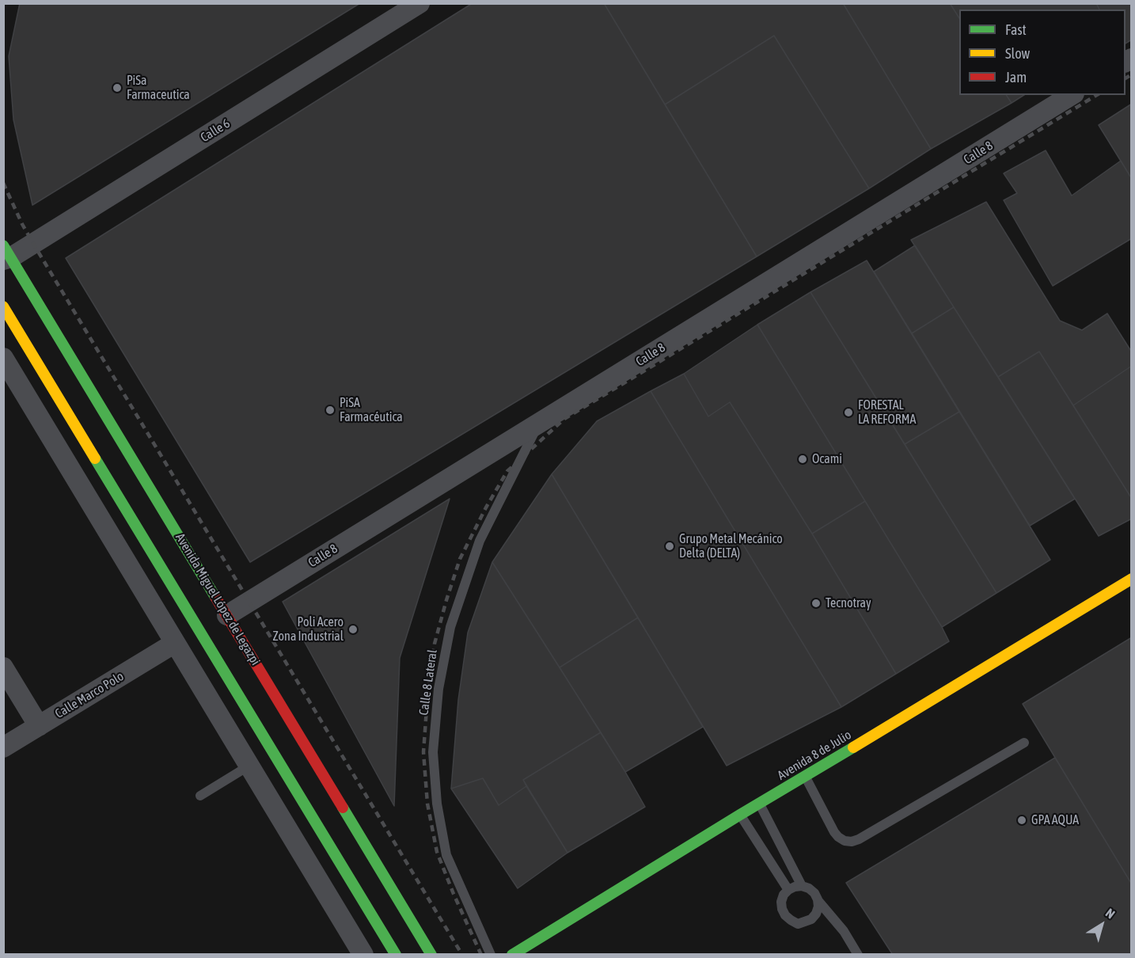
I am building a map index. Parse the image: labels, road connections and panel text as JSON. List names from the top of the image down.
{
  "streets": {
    "main road": ["Avenida Miguel López de Legazpi", "Avenida 8 de Julio"],
    "street": ["Calle 6", "Calle 8", "Calle Marco Polo"],
    "lane": ["Calle 8 Lateral"]
  },
  "crossings": [
    ["Calle 6", "Avenida Miguel López de Legazpi"],
    ["Calle 8", "Avenida Miguel López de Legazpi"],
    ["Calle 8", "Calle 8 Lateral"]
  ],
  "places": [
    "PiSa Farmaceutica",
    "PiSA Farmacéutica",
    "FORESTAL LA REFORMA",
    "Ocami",
    "Grupo Metal Mecánico Delta (DELTA)",
    "Tecnotray",
    "Poli Acero Zona Industrial",
    "GPA AQUA"
  ],
  "legend": ["Fast", "Slow", "Jam"],
  "north": "top right"
}
